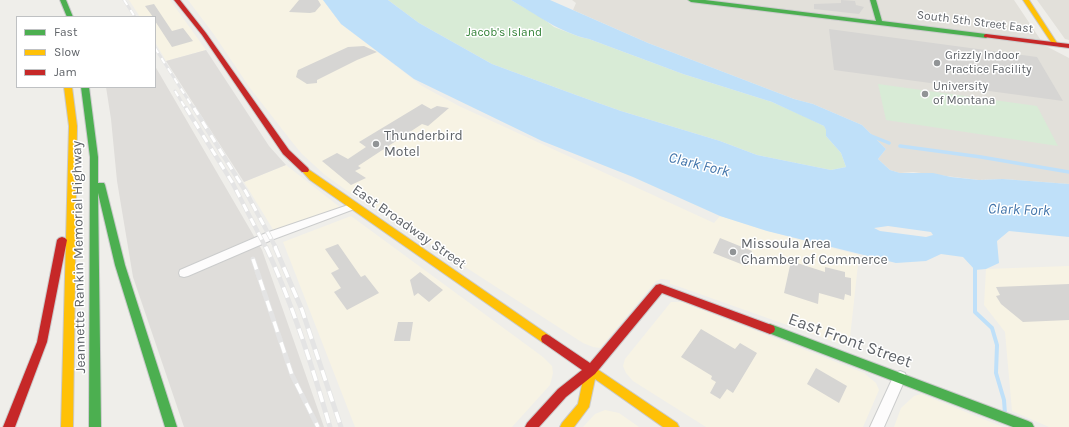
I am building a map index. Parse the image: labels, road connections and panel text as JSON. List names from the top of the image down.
{
  "streets": {
    "main road": [
      "South 5th Street East",
      "East Broadway Street",
      "Jeannette Rankin Memorial Highway",
      "East Front Street"
    ]
  },
  "crossings": [
    ["East Broadway Street", "East Front Street"]
  ],
  "water": ["Clark Fork"],
  "parks": ["Jacob's Island"],
  "places": [
    "Grizzly Indoor Practice Facility",
    "University of Montana",
    "Thunderbird Motel",
    "Missoula Area Chamber of Commerce"
  ],
  "legend": ["Fast", "Slow", "Jam"]
}
